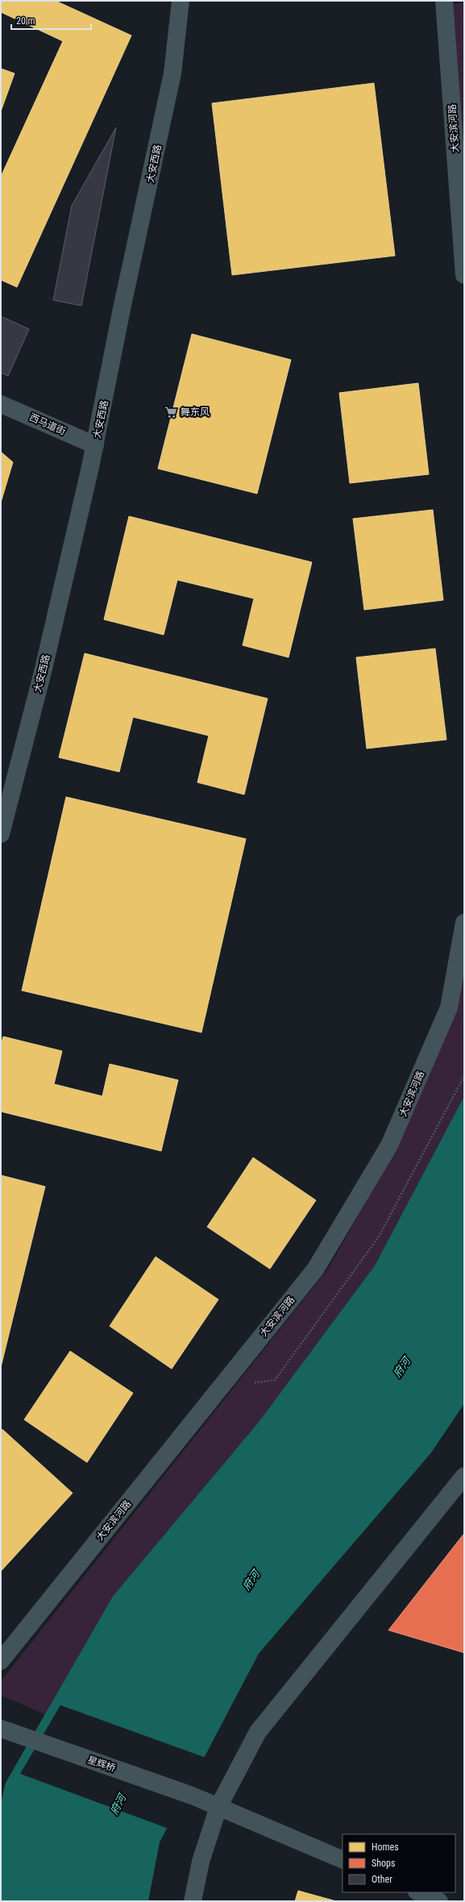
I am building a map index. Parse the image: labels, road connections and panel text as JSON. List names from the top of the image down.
{
  "streets": {
    "street": [
      "大安滨河路",
      "大安西路",
      "西马道街",
      "星辉桥"
    ]
  },
  "crossings": [
    ["大安西路", "西马道街"]
  ],
  "water": ["府河"],
  "places": {
    "supermarket": ["舞东风"]
  },
  "legend": ["Homes", "Shops", "Other"],
  "scale_bar": "20 m"
}
